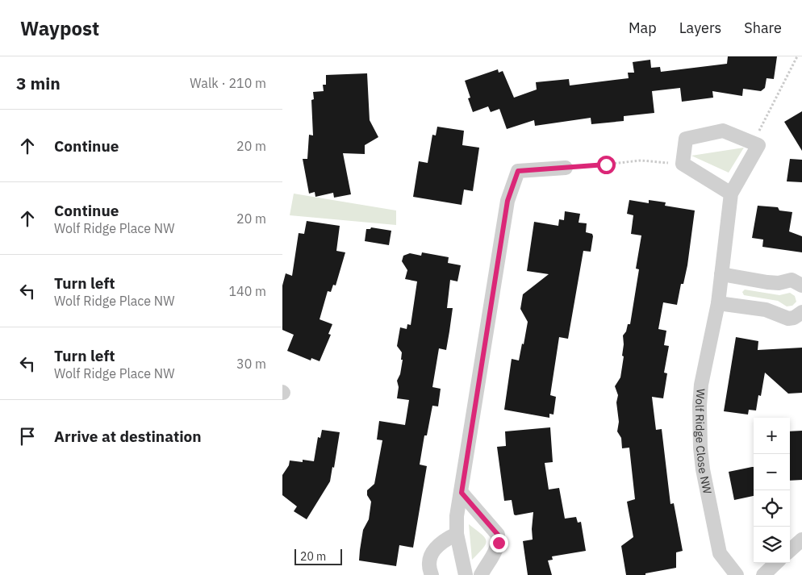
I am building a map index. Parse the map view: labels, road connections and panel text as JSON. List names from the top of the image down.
{
  "streets": {
    "street": ["Wolf Ridge Close NW"]
  },
  "scale_bar": "20 m",
  "page": {
    "header": "Waypost",
    "nav": ["Map", "Layers", "Share"],
    "heading": ["3 min", "Walk · 210 m"],
    "list": [
      ["Continue", "20 m"],
      ["Continue", "Wolf Ridge Place NW", "20 m"],
      ["Turn left", "Wolf Ridge Place NW", "140 m"],
      ["Turn left", "Wolf Ridge Place NW", "30 m"],
      "Arrive at destination"
    ],
    "map_buttons": ["+", "−"],
    "scale": "20 m"
  }
}
